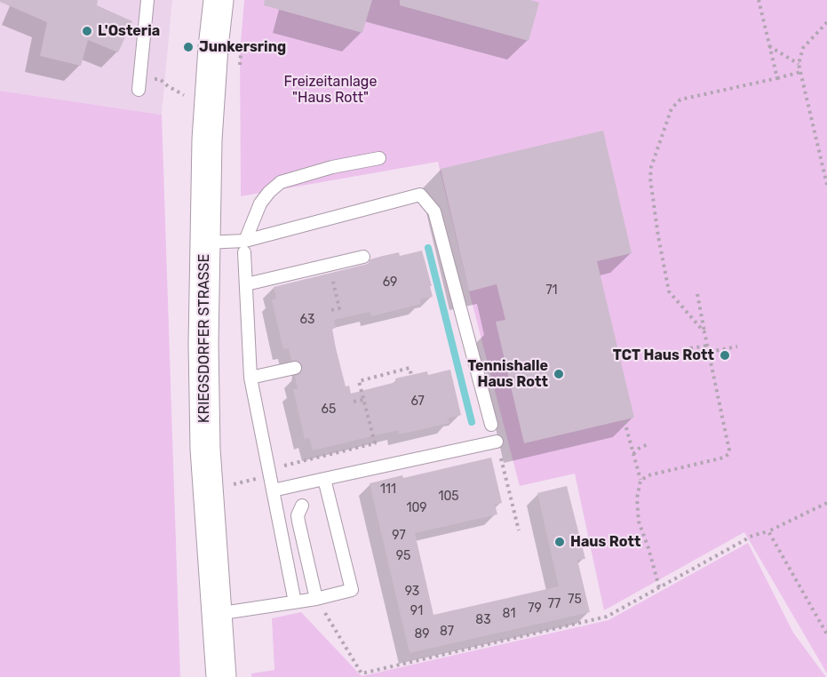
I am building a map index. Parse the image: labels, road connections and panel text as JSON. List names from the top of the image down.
{
  "streets": {
    "main road": ["KRIEGSDORFER STRASSE"]
  },
  "parks": ["Freizeitanlage \"Haus Rott\""],
  "places": [
    "L'Osteria",
    "Junkersring",
    "TCT Haus Rott",
    "Tennishalle Haus Rott",
    "Haus Rott"
  ],
  "house_numbers": [
    "69",
    "71",
    "63",
    "67",
    "65",
    "111",
    "105",
    "109",
    "97",
    "95",
    "93",
    "75",
    "77",
    "79",
    "91",
    "81",
    "83",
    "87",
    "89"
  ]
}
